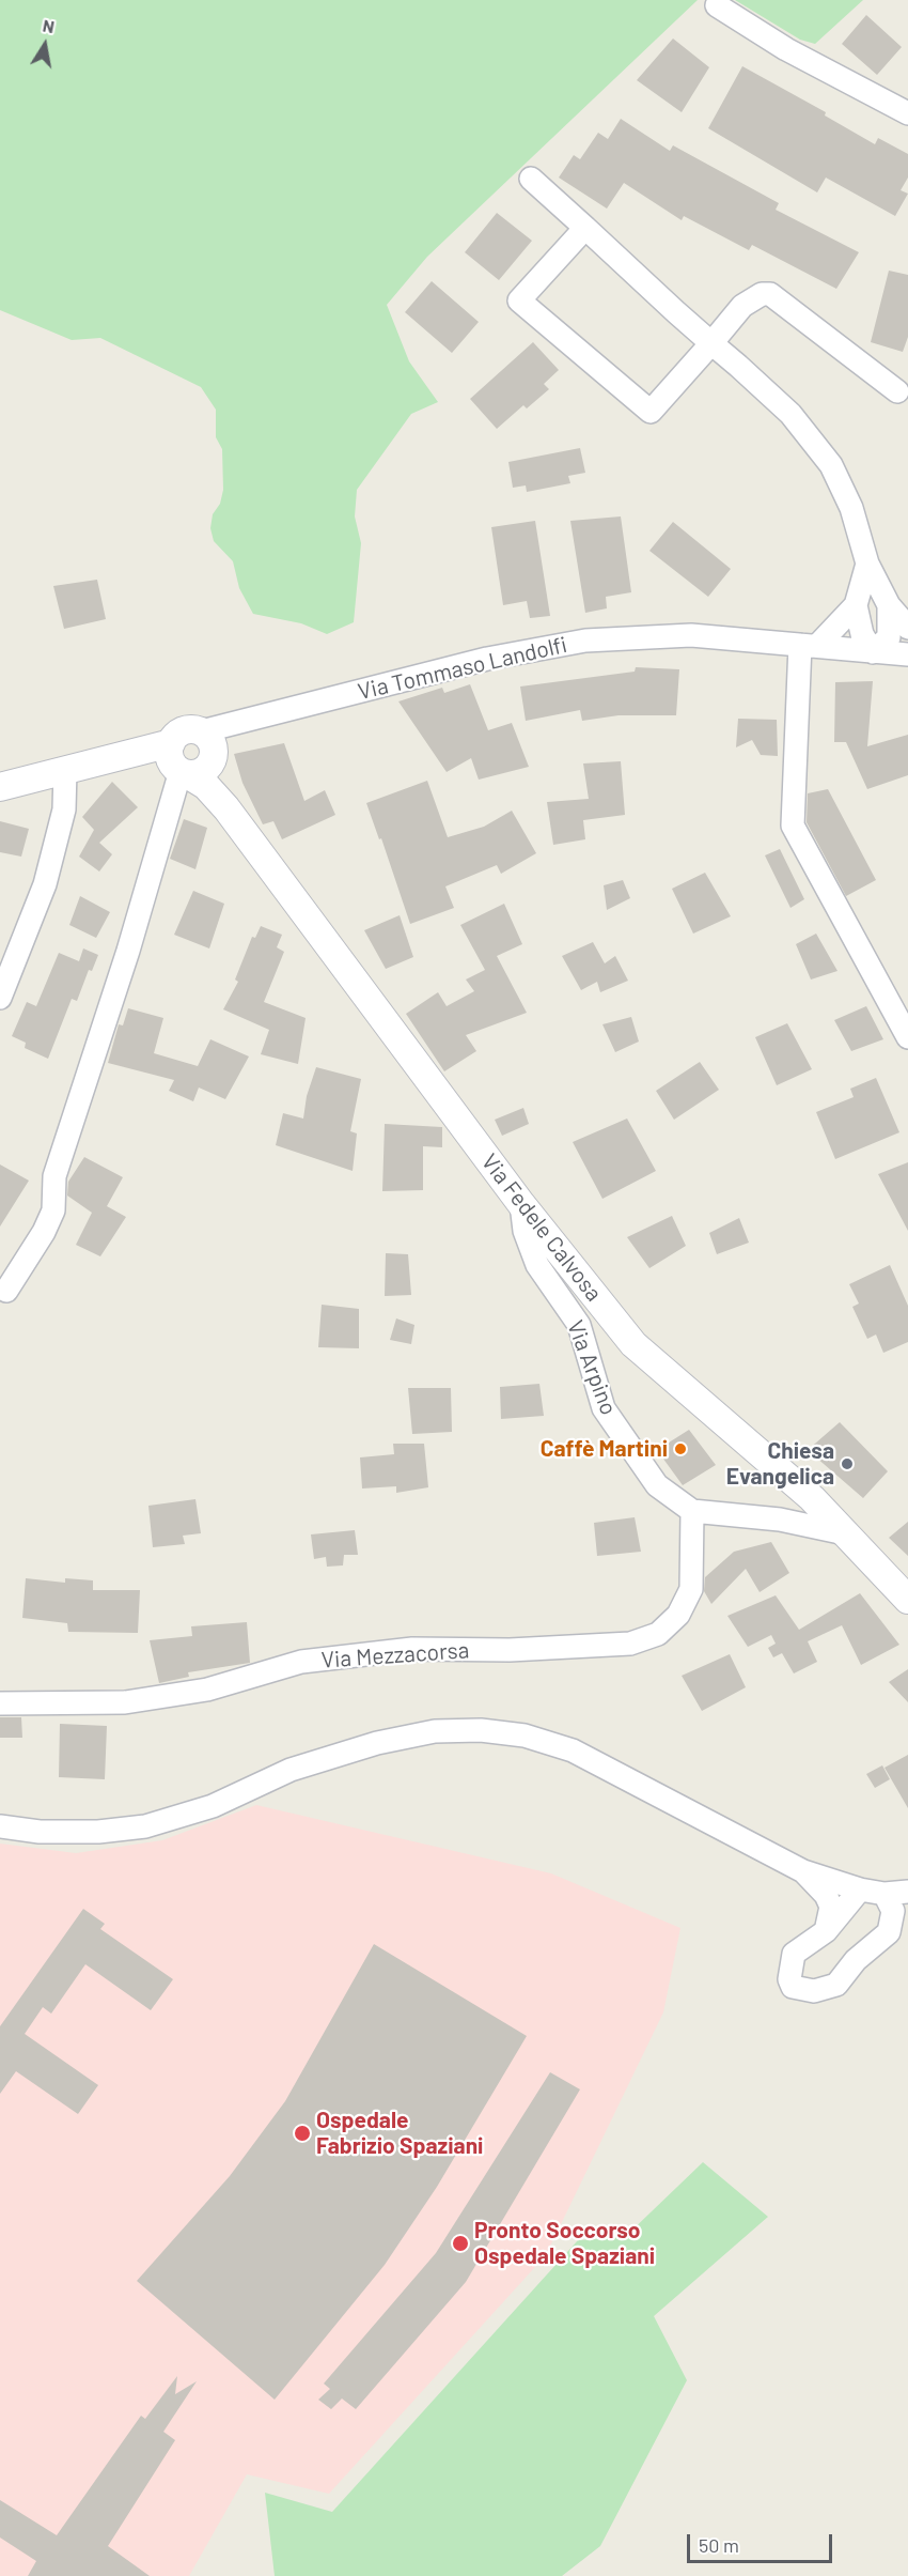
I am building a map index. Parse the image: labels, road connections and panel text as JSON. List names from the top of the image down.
{
  "streets": {
    "street": [
      "Via Tommaso Landolfi",
      "Via Fedele Calvosa",
      "Via Arpino",
      "Via Mezzacorsa"
    ]
  },
  "crossings": [
    ["Via Tommaso Landolfi", "Via Fedele Calvosa"],
    ["Via Fedele Calvosa", "Via Arpino"],
    ["Via Arpino", "Via Mezzacorsa"]
  ],
  "places": [
    "Caffè Martini",
    "Chiesa Evangelica",
    "Ospedale Fabrizio Spaziani",
    "Pronto Soccorso Ospedale Spaziani"
  ],
  "scale_bar": "50 m",
  "north": "top"
}
